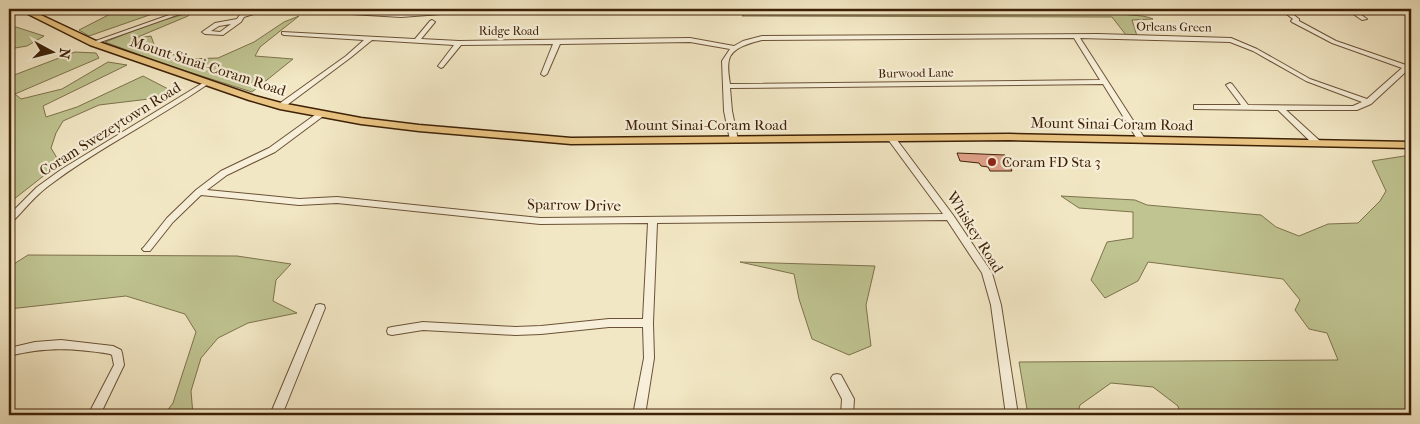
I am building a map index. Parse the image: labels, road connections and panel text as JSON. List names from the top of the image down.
{
  "streets": {
    "main road": ["Mount Sinai-Coram Road"],
    "street": [
      "Orleans Green",
      "Ridge Road",
      "Burwood Lane",
      "Coram Swezeytown Road",
      "Sparrow Drive",
      "Whiskey Road"
    ]
  },
  "crossings": [
    ["Orleans Green", "Ridge Road"],
    ["Mount Sinai-Coram Road", "Coram Swezeytown Road"],
    ["Mount Sinai-Coram Road", "Whiskey Road"],
    ["Sparrow Drive", "Whiskey Road"]
  ],
  "places": ["Coram FD Sta 3"],
  "north": "right"
}
